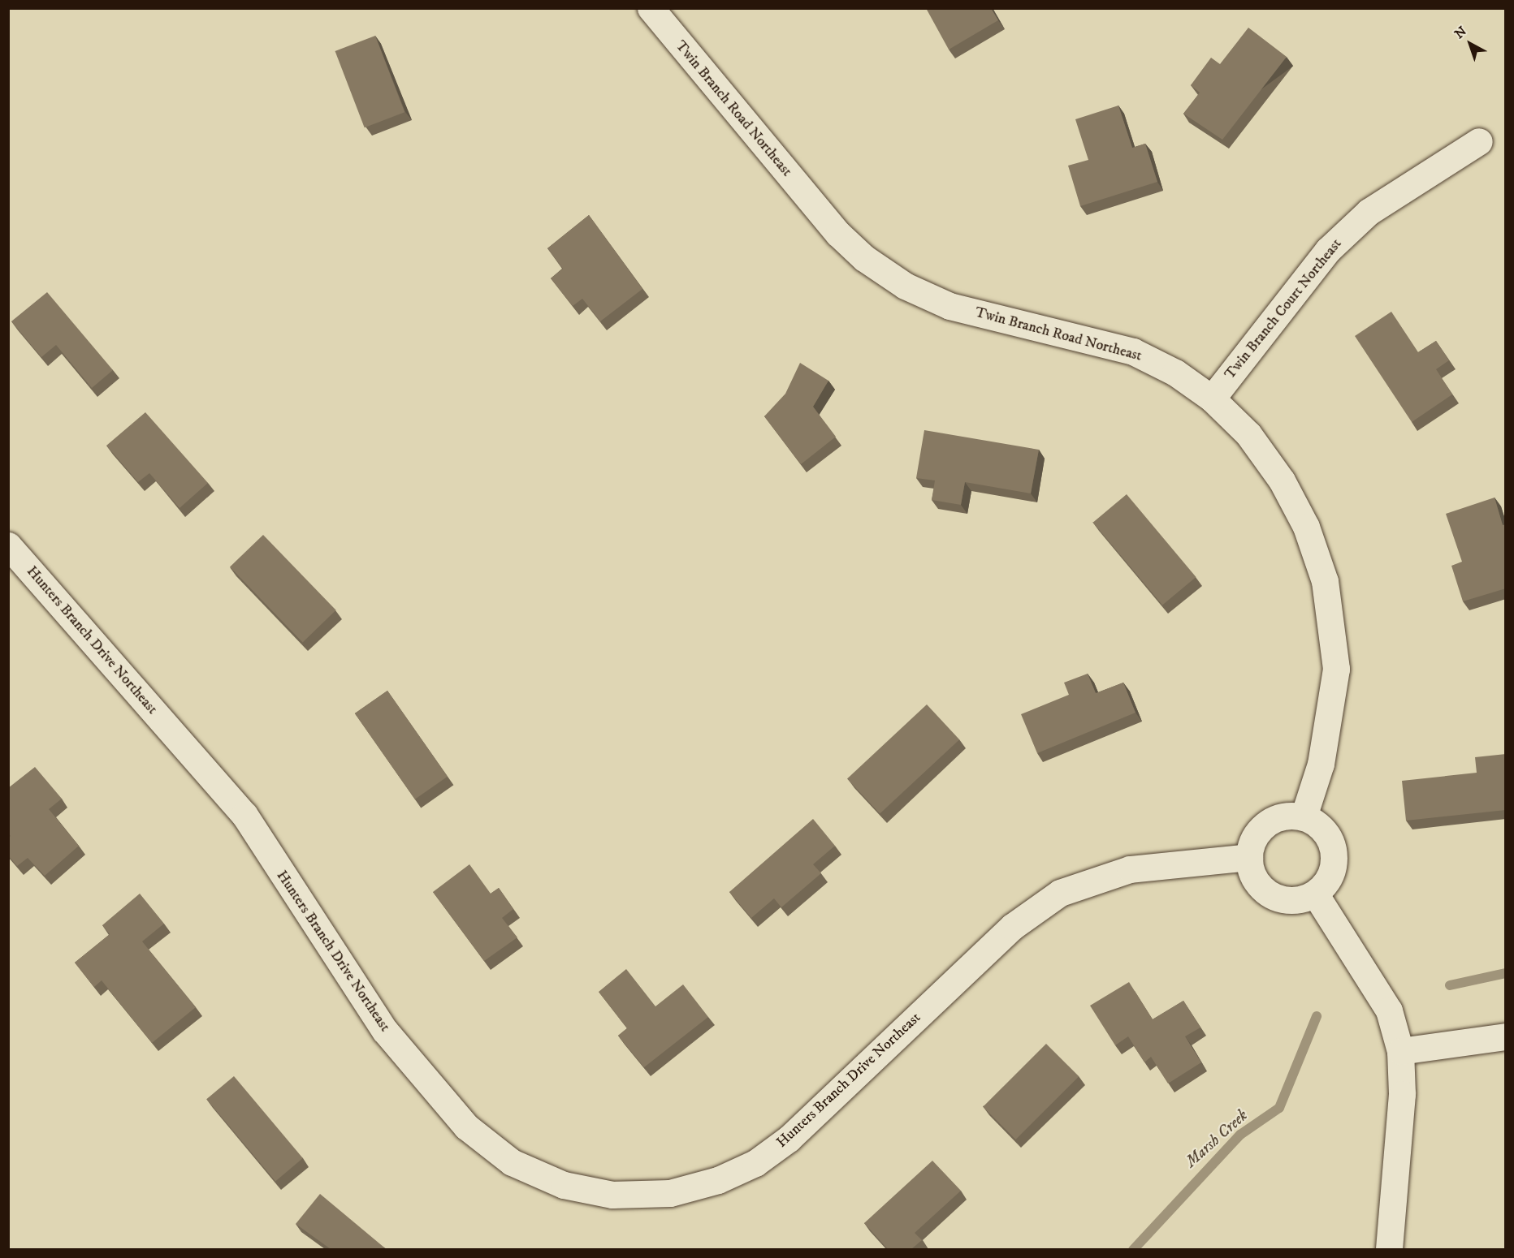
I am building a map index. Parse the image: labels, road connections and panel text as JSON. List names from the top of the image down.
{
  "streets": {
    "street": ["Twin Branch Road Northeast", "Twin Branch Court Northeast", "Hunters Branch Drive Northeast"]
  },
  "crossings": [
    ["Twin Branch Road Northeast", "Twin Branch Court Northeast"],
    ["Twin Branch Road Northeast", "Hunters Branch Drive Northeast"]
  ],
  "water": ["Marsh Creek"],
  "north": "top left"
}
